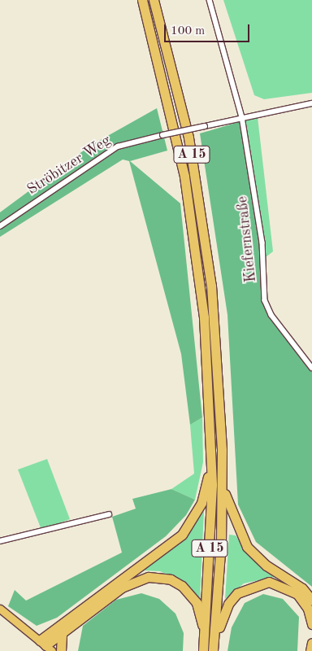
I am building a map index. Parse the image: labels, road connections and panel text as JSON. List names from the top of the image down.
{
  "streets": {
    "highway": ["A 15"],
    "street": ["Ströbitzer Weg", "Kiefernstraße"]
  },
  "crossings": [
    ["Ströbitzer Weg", "Kiefernstraße"]
  ],
  "scale_bar": "100 m"
}
